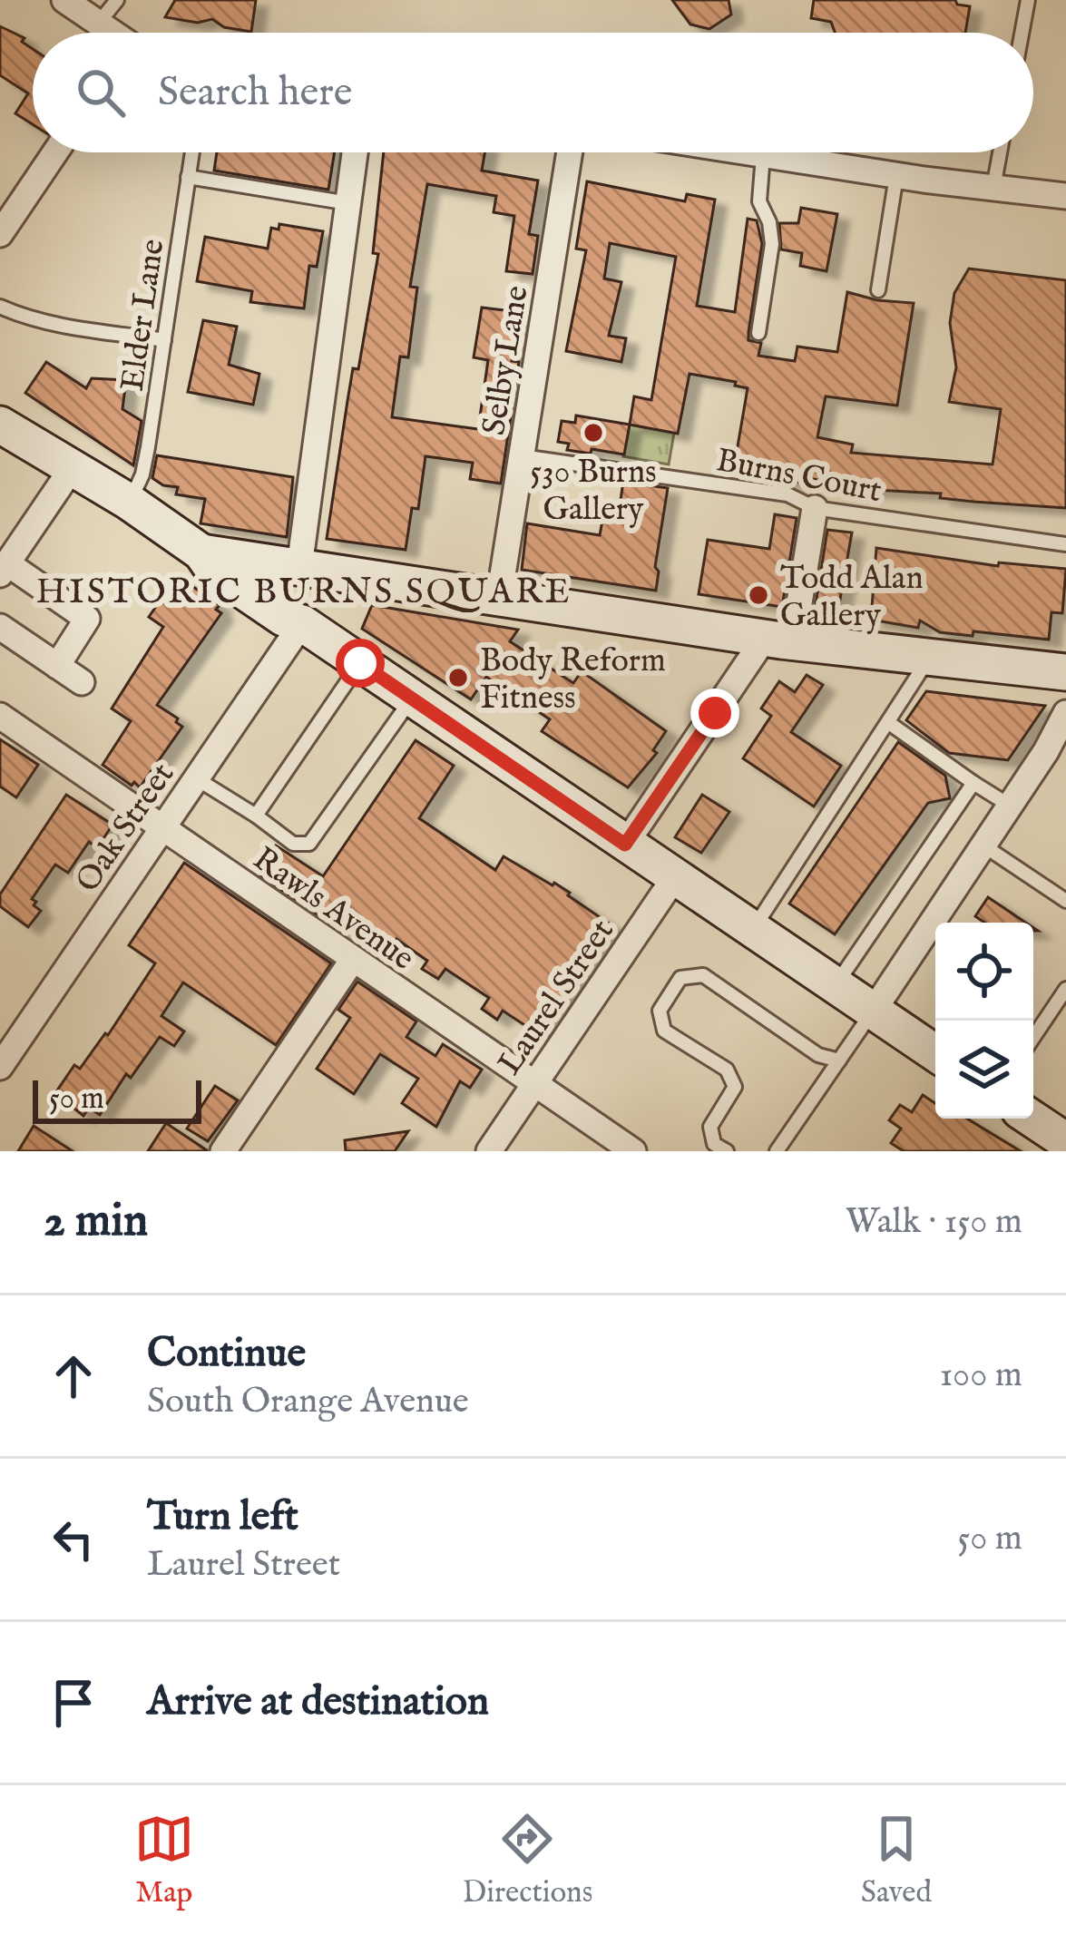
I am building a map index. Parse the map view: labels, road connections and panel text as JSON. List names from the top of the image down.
{
  "streets": {
    "street": [
      "Selby Lane",
      "Oak Street",
      "Rawls Avenue",
      "Laurel Street"
    ],
    "lane": ["Elder Lane", "Burns Court"]
  },
  "crossings": [
    ["Selby Lane", "Burns Court"],
    ["Oak Street", "Rawls Avenue"],
    ["Rawls Avenue", "Laurel Street"]
  ],
  "districts": ["HISTORIC BURNS SQUARE"],
  "places": ["530 Burns Gallery", "Todd Alan Gallery", "Body Reform Fitness"],
  "scale_bar": "50 m",
  "page": {
    "search": "Search here",
    "scale": "50 m",
    "heading": ["2 min", "Walk · 150 m"],
    "list": [
      ["Continue", "South Orange Avenue", "100 m"],
      ["Turn left", "Laurel Street", "50 m"],
      "Arrive at destination"
    ],
    "nav": ["Map", "Directions", "Saved"]
  }
}
